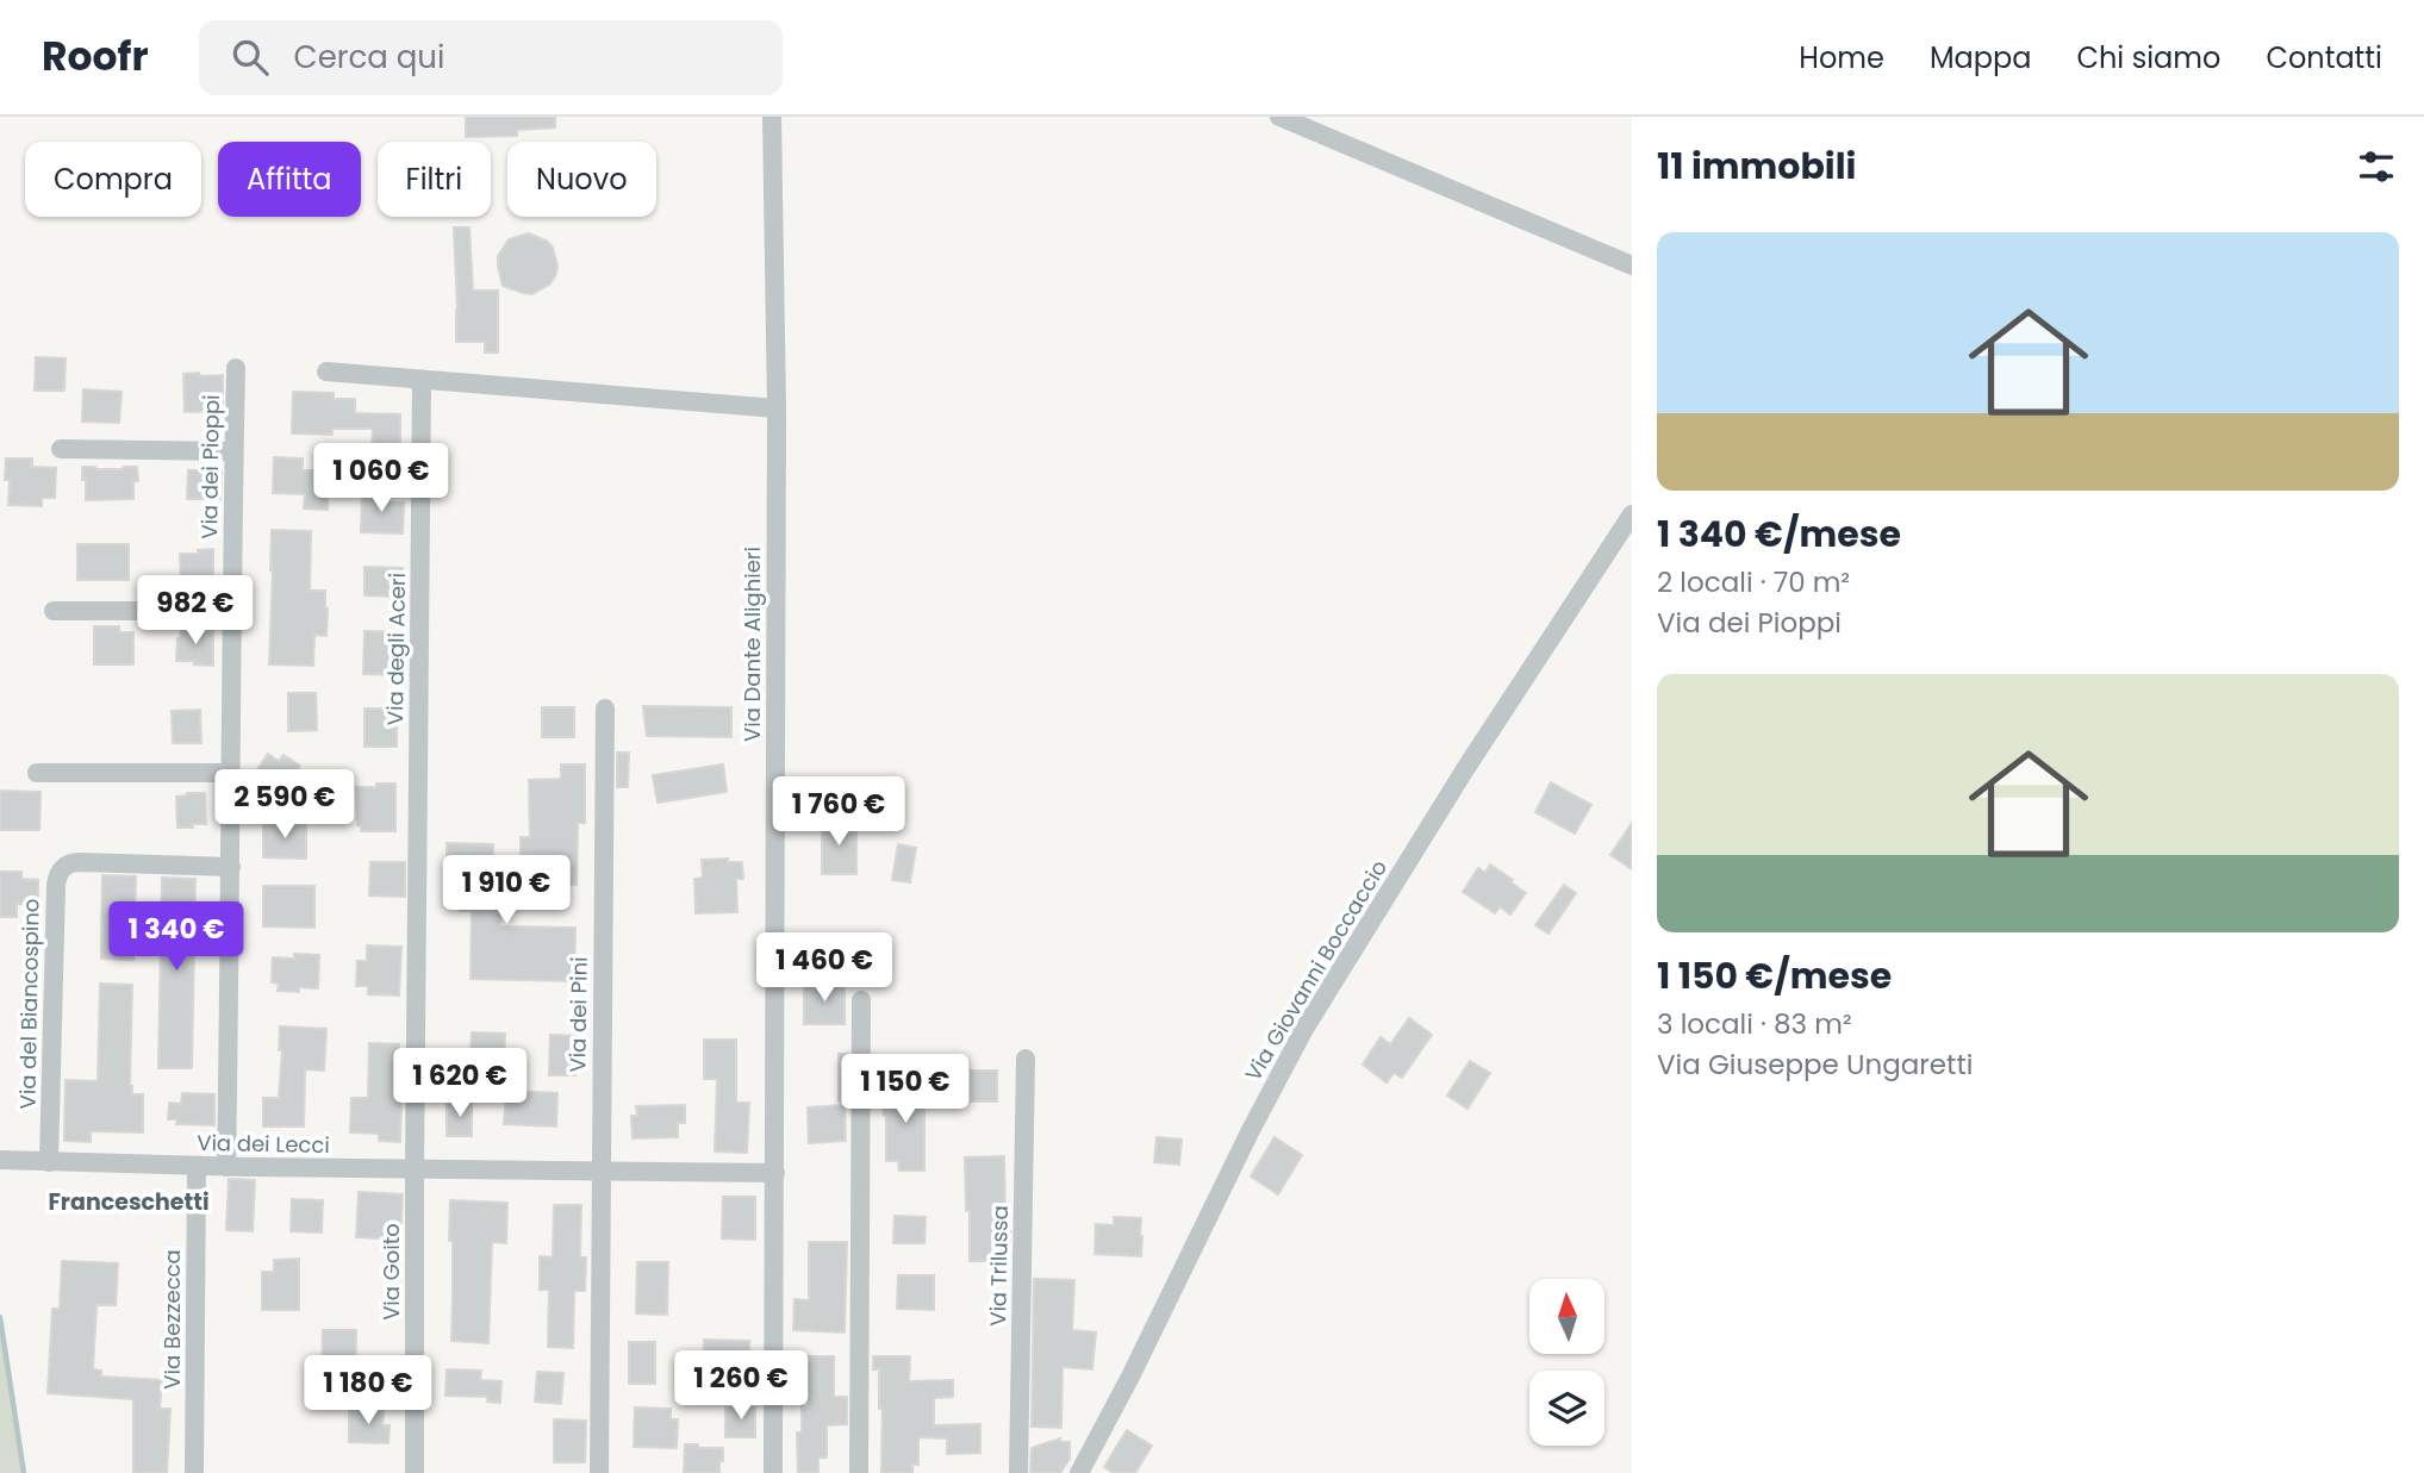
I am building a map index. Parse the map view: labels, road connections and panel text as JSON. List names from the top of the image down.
{
  "streets": {
    "street": [
      "Via dei Pioppi",
      "Via Dante Alighieri",
      "Via degli Aceri",
      "Via Giovanni Boccaccio",
      "Via del Biancospino",
      "Via dei Pini",
      "Via dei Lecci",
      "Via Trilussa",
      "Via Goito",
      "Via Bezzecca"
    ]
  },
  "crossings": [
    ["Via dei Pioppi", "Via del Biancospino"],
    ["Via dei Pioppi", "Via dei Lecci"],
    ["Via Dante Alighieri", "Via dei Lecci"],
    ["Via degli Aceri", "Via dei Lecci"],
    ["Via degli Aceri", "Via Goito"],
    ["Via del Biancospino", "Via dei Lecci"],
    ["Via dei Pini", "Via dei Lecci"],
    ["Via dei Lecci", "Via Goito"],
    ["Via dei Lecci", "Via Bezzecca"]
  ],
  "districts": ["Franceschetti"],
  "north": "top",
  "page": {
    "header": "Roofr",
    "search": "Cerca qui",
    "nav": [
      "Home",
      "Mappa",
      "Chi siamo",
      "Contatti"
    ],
    "heading": "11 immobili",
    "chip": [
      "Compra",
      "Affitta",
      "Filtri",
      "Nuovo"
    ],
    "list": [
      {
        "name": "1 340 €/mese",
        "note": "2 locali · 70 m² · Via dei Pioppi"
      },
      {
        "name": "1 150 €/mese",
        "note": "3 locali · 83 m² · Via Giuseppe Ungaretti"
      }
    ],
    "price": [
      "1 060 €",
      "982 €",
      "2 590 €",
      "1 760 €",
      "1 910 €",
      "1 340 €",
      "1 460 €",
      "1 620 €",
      "1 150 €",
      "1 260 €",
      "1 180 €"
    ]
  }
}
